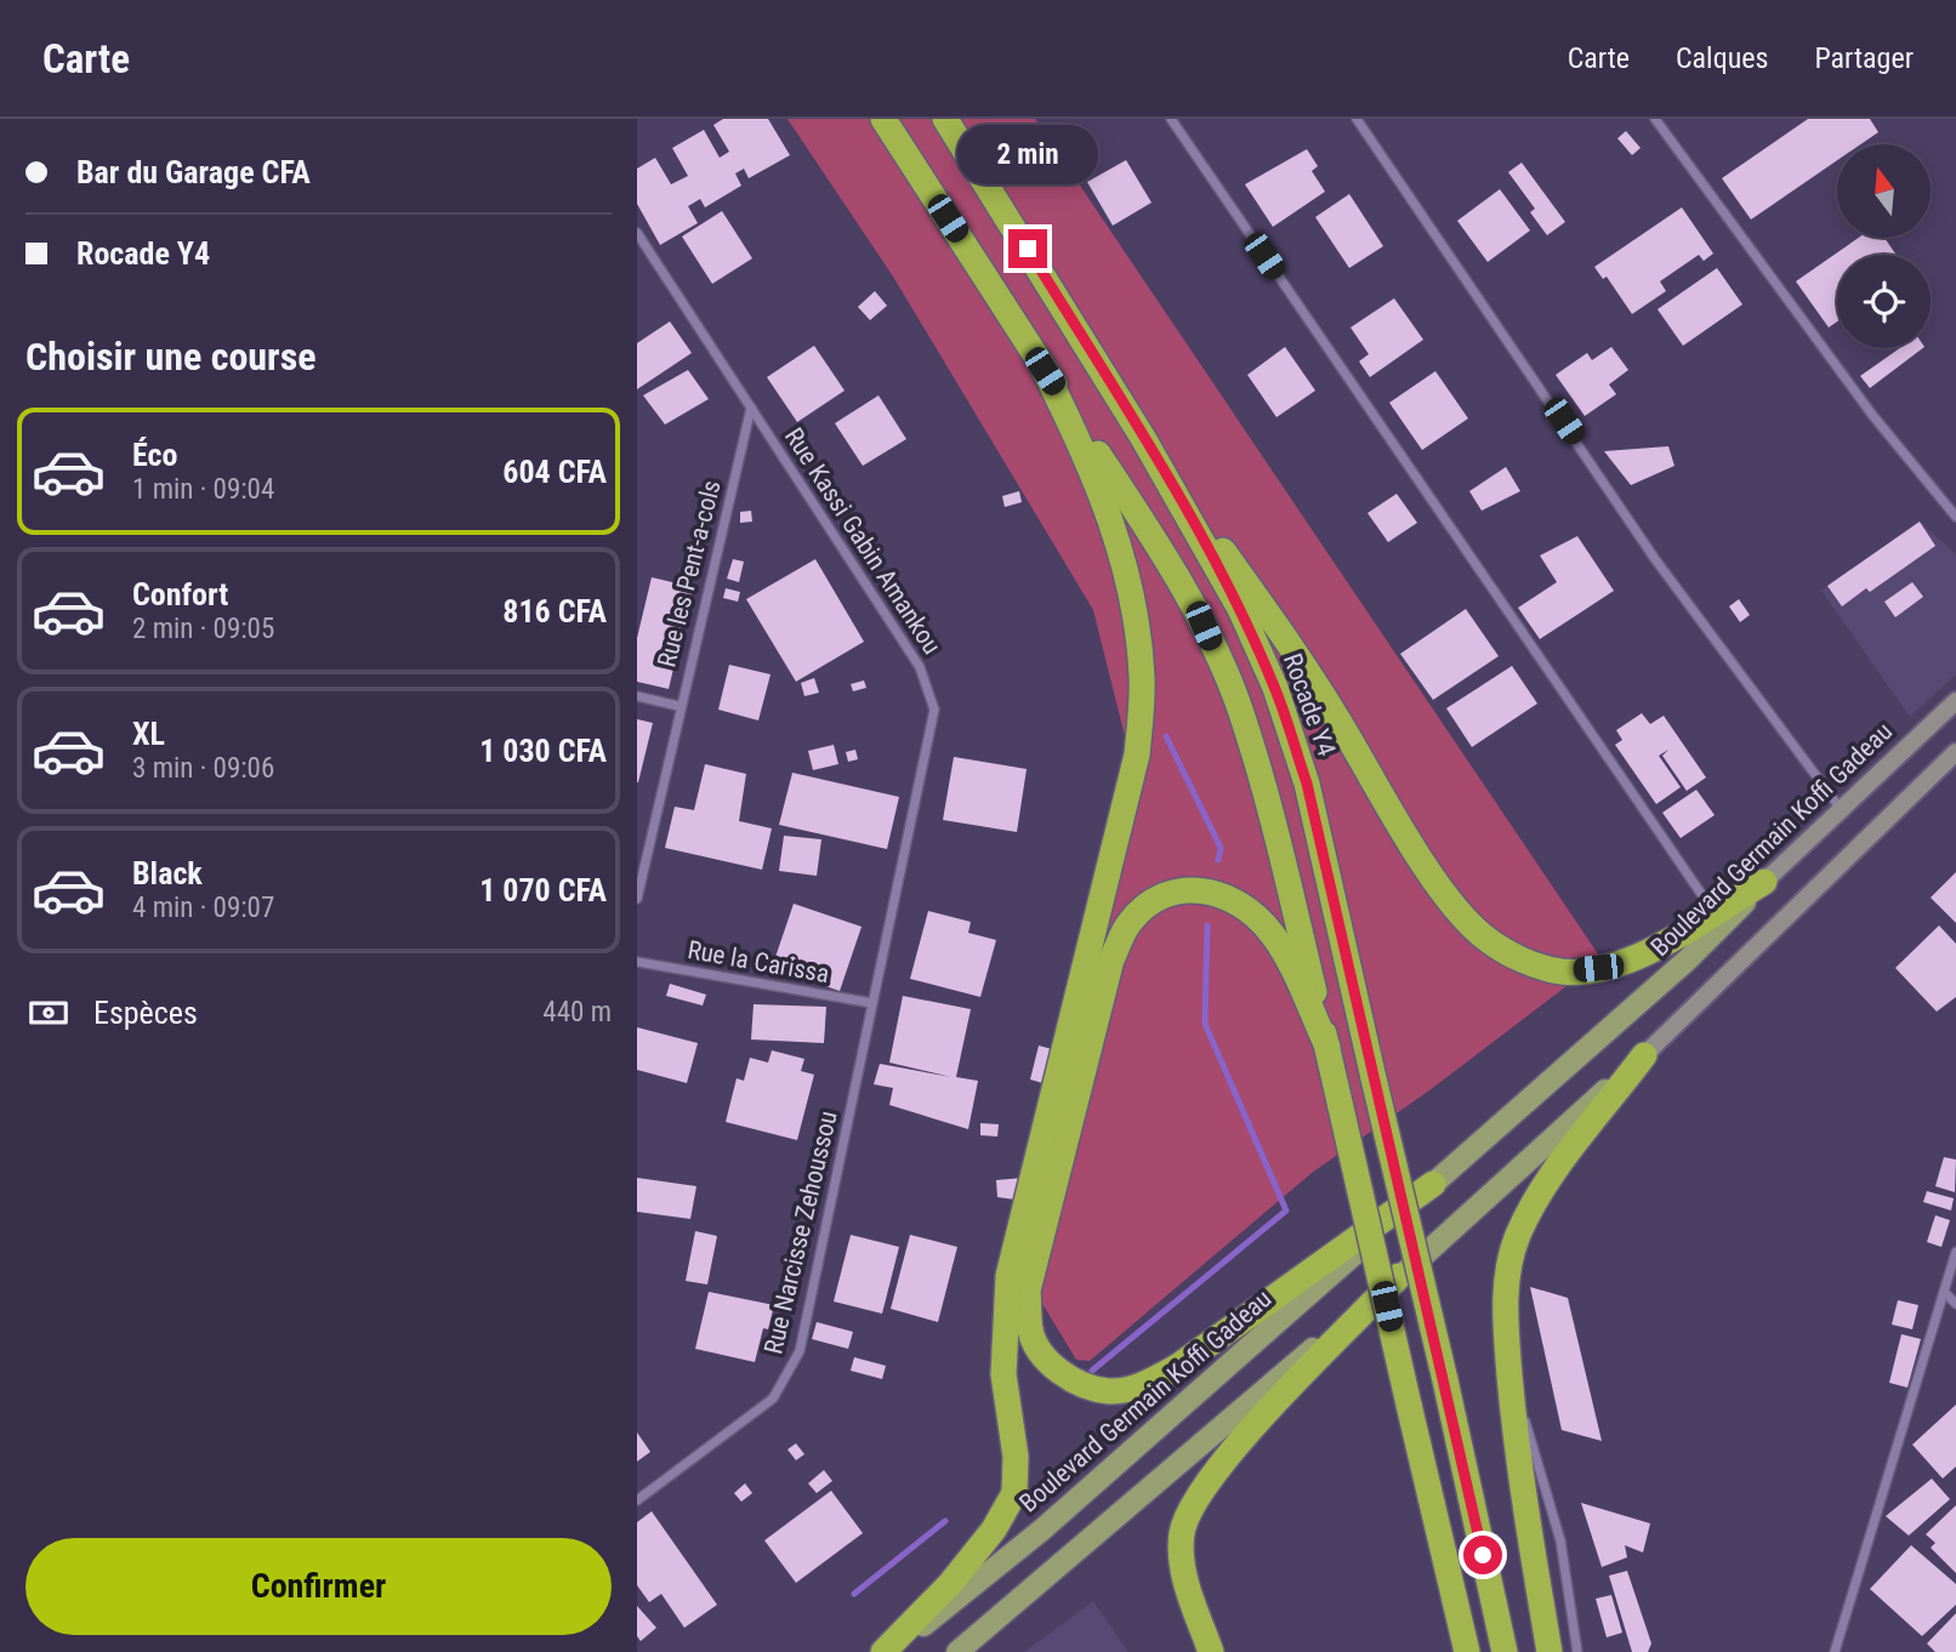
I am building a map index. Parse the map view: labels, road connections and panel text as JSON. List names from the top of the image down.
{
  "streets": {
    "highway": ["Rocade Y4"],
    "main road": ["Boulevard Germain Koffi Gadeau"],
    "street": [
      "Rue Kassi Gabin Amankou",
      "Rue les Pent-a-cols",
      "Rue la Carissa",
      "Rue Narcisse Zehoussou"
    ]
  },
  "crossings": [
    ["Rue Kassi Gabin Amankou", "Rue les Pent-a-cols"],
    ["Rue Kassi Gabin Amankou", "Rue la Carissa"],
    ["Rue Kassi Gabin Amankou", "Rue Narcisse Zehoussou"],
    ["Rue la Carissa", "Rue Narcisse Zehoussou"]
  ],
  "north": "top",
  "page": {
    "header": "Carte",
    "nav": ["Carte", "Calques", "Partager"],
    "banner": ["Bar du Garage CFA", "Rocade Y4"],
    "bubble": "2 min",
    "heading": "Choisir une course",
    "list": [
      {
        "name": "Éco",
        "note": "1 min · 09:04",
        "value": "604 CFA"
      },
      {
        "name": "Confort",
        "note": "2 min · 09:05",
        "value": "816 CFA"
      },
      {
        "name": "XL",
        "note": "3 min · 09:06",
        "value": "1 030 CFA"
      },
      {
        "name": "Black",
        "note": "4 min · 09:07",
        "value": "1 070 CFA"
      }
    ],
    "pay": ["Espèces", "440 m"],
    "buttons": "Confirmer"
  }
}
